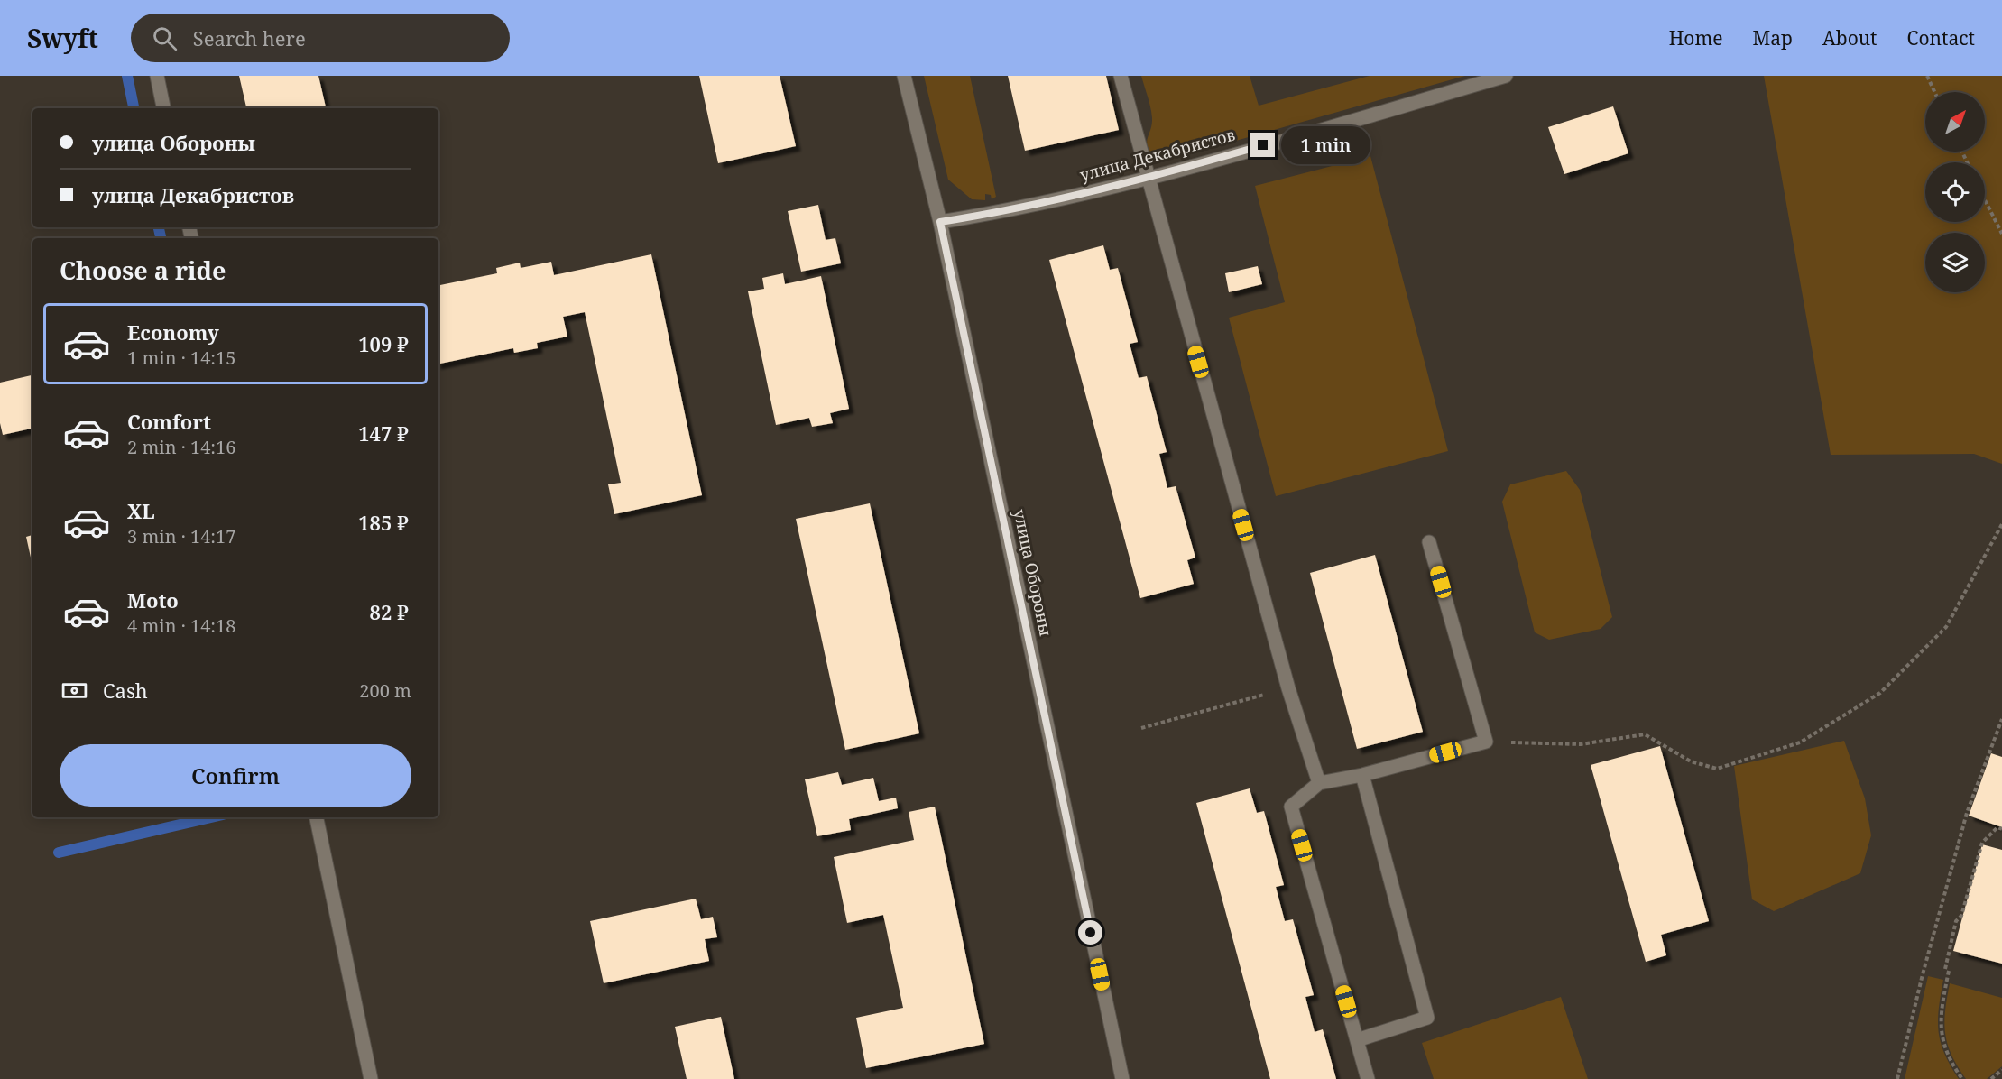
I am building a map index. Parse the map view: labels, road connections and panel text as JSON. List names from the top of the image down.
{
  "streets": {
    "street": ["улица Декабристов", "улица Обороны"]
  },
  "crossings": [
    ["улица Декабристов", "улица Обороны"]
  ],
  "north": "top right",
  "page": {
    "header": "Swyft",
    "search": "Search here",
    "nav": [
      "Home",
      "Map",
      "About",
      "Contact"
    ],
    "banner": ["улица Обороны", "улица Декабристов"],
    "bubble": "1 min",
    "heading": "Choose a ride",
    "list": [
      {
        "name": "Economy",
        "note": "1 min · 14:15",
        "value": "109 ₽"
      },
      {
        "name": "Comfort",
        "note": "2 min · 14:16",
        "value": "147 ₽"
      },
      {
        "name": "XL",
        "note": "3 min · 14:17",
        "value": "185 ₽"
      },
      {
        "name": "Moto",
        "note": "4 min · 14:18",
        "value": "82 ₽"
      }
    ],
    "pay": ["Cash", "200 m"],
    "buttons": "Confirm"
  }
}
